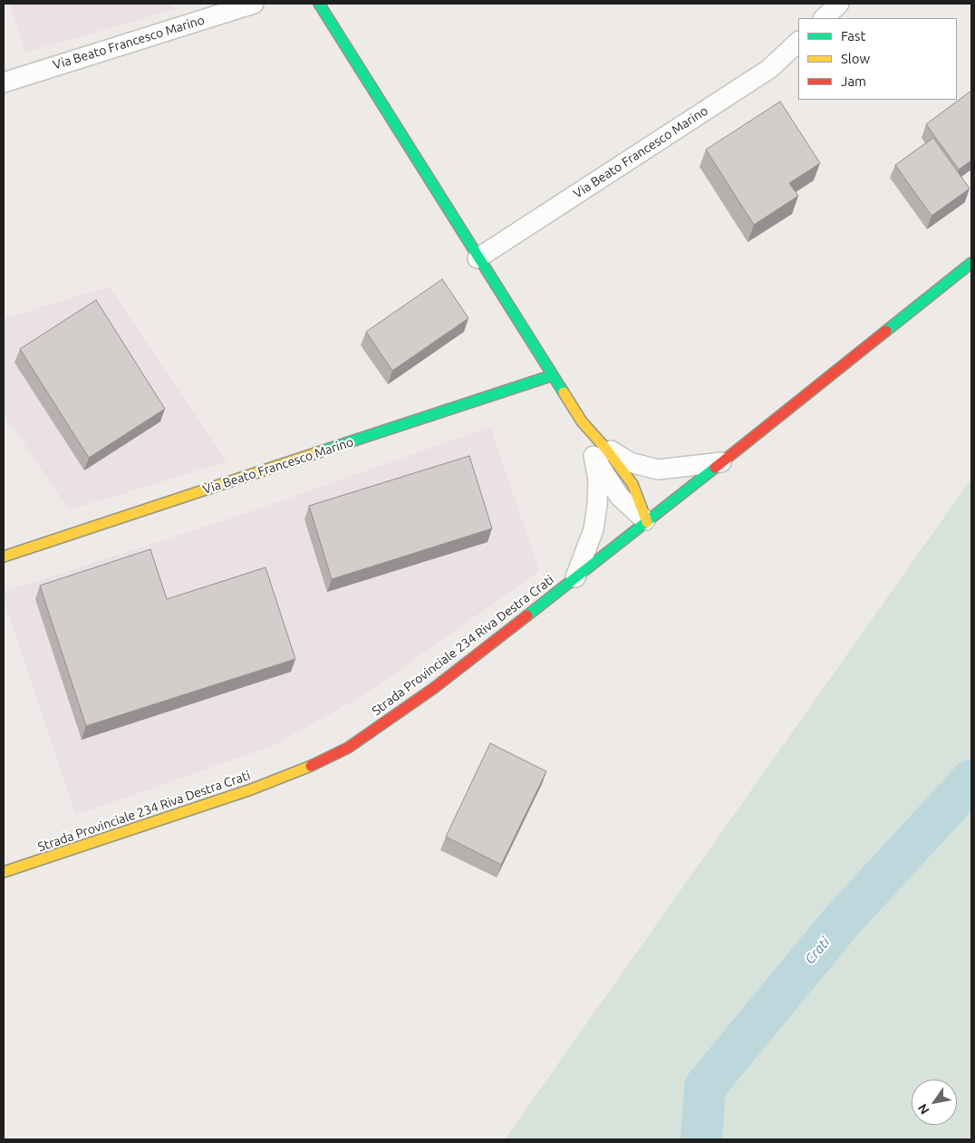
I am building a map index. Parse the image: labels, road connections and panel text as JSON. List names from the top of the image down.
{
  "streets": {
    "main road": ["Via Beato Francesco Marino", "Strada Provinciale 234 Riva Destra Crati"]
  },
  "water": ["Crati"],
  "legend": ["Fast", "Slow", "Jam"],
  "north": "bottom left"
}
